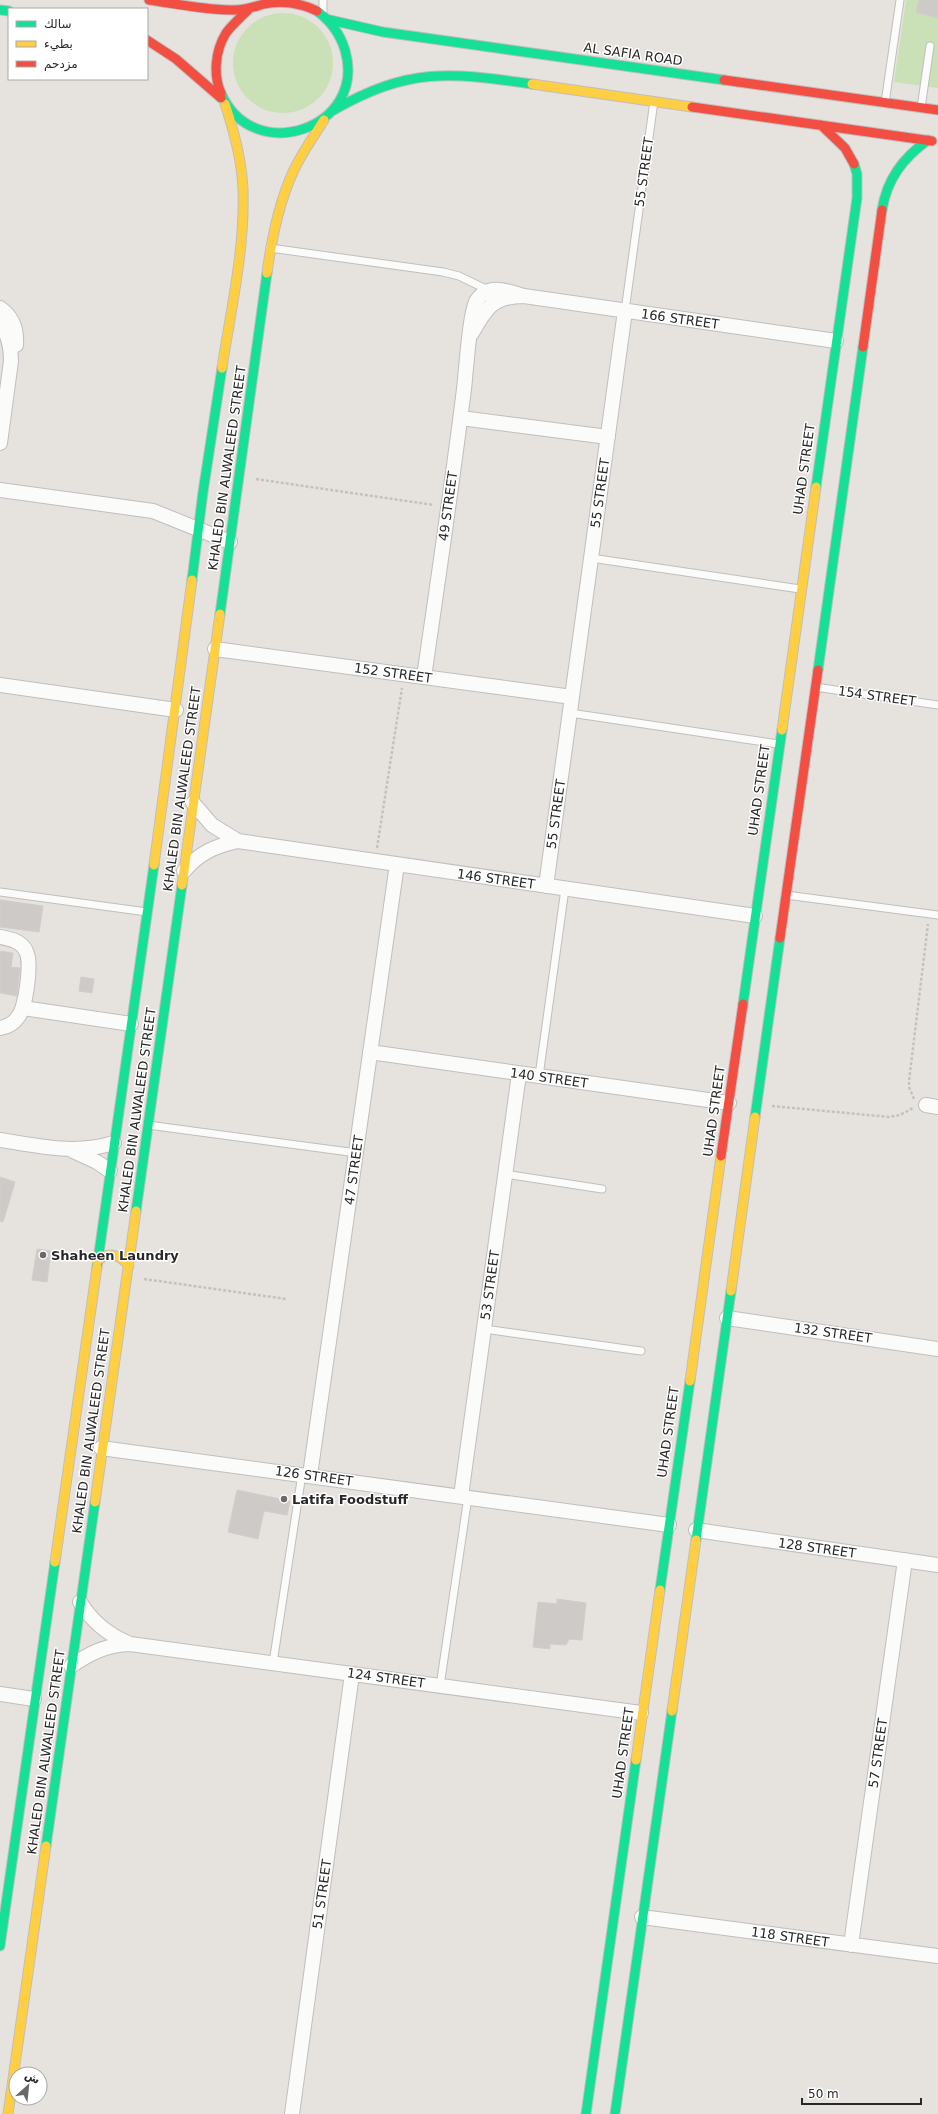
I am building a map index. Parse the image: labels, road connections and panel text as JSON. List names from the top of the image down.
{
  "streets": {
    "main road": ["AL SAFIA ROAD", "KHALED BIN ALWALEED STREET", "UHAD STREET"],
    "street": [
      "55 STREET",
      "166 STREET",
      "49 STREET",
      "152 STREET",
      "146 STREET",
      "140 STREET",
      "47 STREET",
      "53 STREET",
      "132 STREET",
      "126 STREET",
      "128 STREET",
      "124 STREET",
      "57 STREET",
      "51 STREET",
      "118 STREET"
    ],
    "lane": ["154 STREET"]
  },
  "crossings": [
    ["AL SAFIA ROAD", "KHALED BIN ALWALEED STREET"],
    ["55 STREET", "166 STREET"],
    ["55 STREET", "152 STREET"],
    ["55 STREET", "146 STREET"],
    ["166 STREET", "UHAD STREET"],
    ["166 STREET", "49 STREET"],
    ["KHALED BIN ALWALEED STREET", "152 STREET"],
    ["KHALED BIN ALWALEED STREET", "146 STREET"],
    ["KHALED BIN ALWALEED STREET", "126 STREET"],
    ["KHALED BIN ALWALEED STREET", "124 STREET"],
    ["UHAD STREET", "146 STREET"],
    ["UHAD STREET", "140 STREET"],
    ["UHAD STREET", "126 STREET"],
    ["UHAD STREET", "124 STREET"],
    ["49 STREET", "152 STREET"],
    ["146 STREET", "47 STREET"],
    ["140 STREET", "47 STREET"],
    ["140 STREET", "53 STREET"],
    ["47 STREET", "126 STREET"],
    ["53 STREET", "126 STREET"],
    ["128 STREET", "57 STREET"],
    ["124 STREET", "51 STREET"],
    ["57 STREET", "118 STREET"]
  ],
  "places": ["Shaheen Laundry", "Latifa Foodstuff"],
  "legend": ["سالك", "بطيء", "مزدحم"],
  "scale_bar": "50 m",
  "north": "top right"
}
